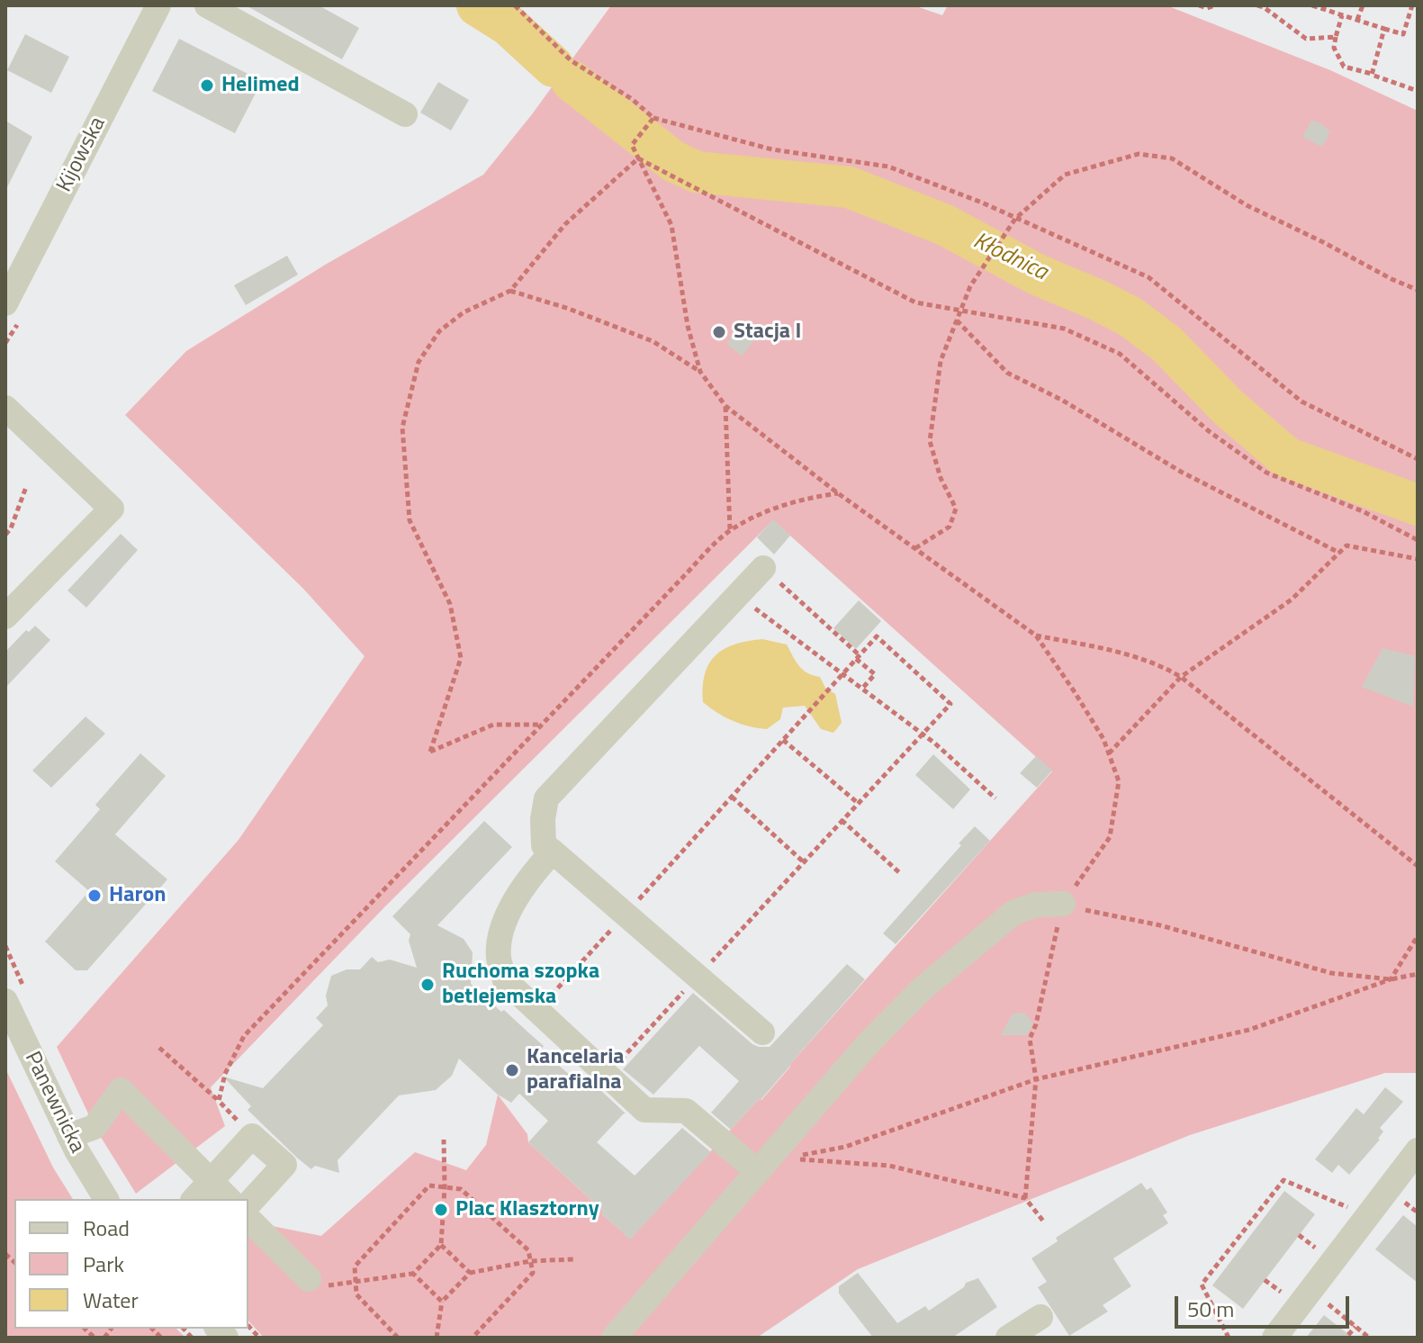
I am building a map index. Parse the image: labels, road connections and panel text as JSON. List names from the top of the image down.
{
  "streets": {
    "street": ["Kijowska", "Panewnicka"]
  },
  "water": ["Kłodnica"],
  "places": [
    "Helimed",
    "Stacja I",
    "Haron",
    "Ruchoma szopka betlejemska",
    "Kancelaria parafialna",
    "Plac Klasztorny"
  ],
  "legend": ["Road", "Park", "Water"],
  "scale_bar": "50 m"
}
